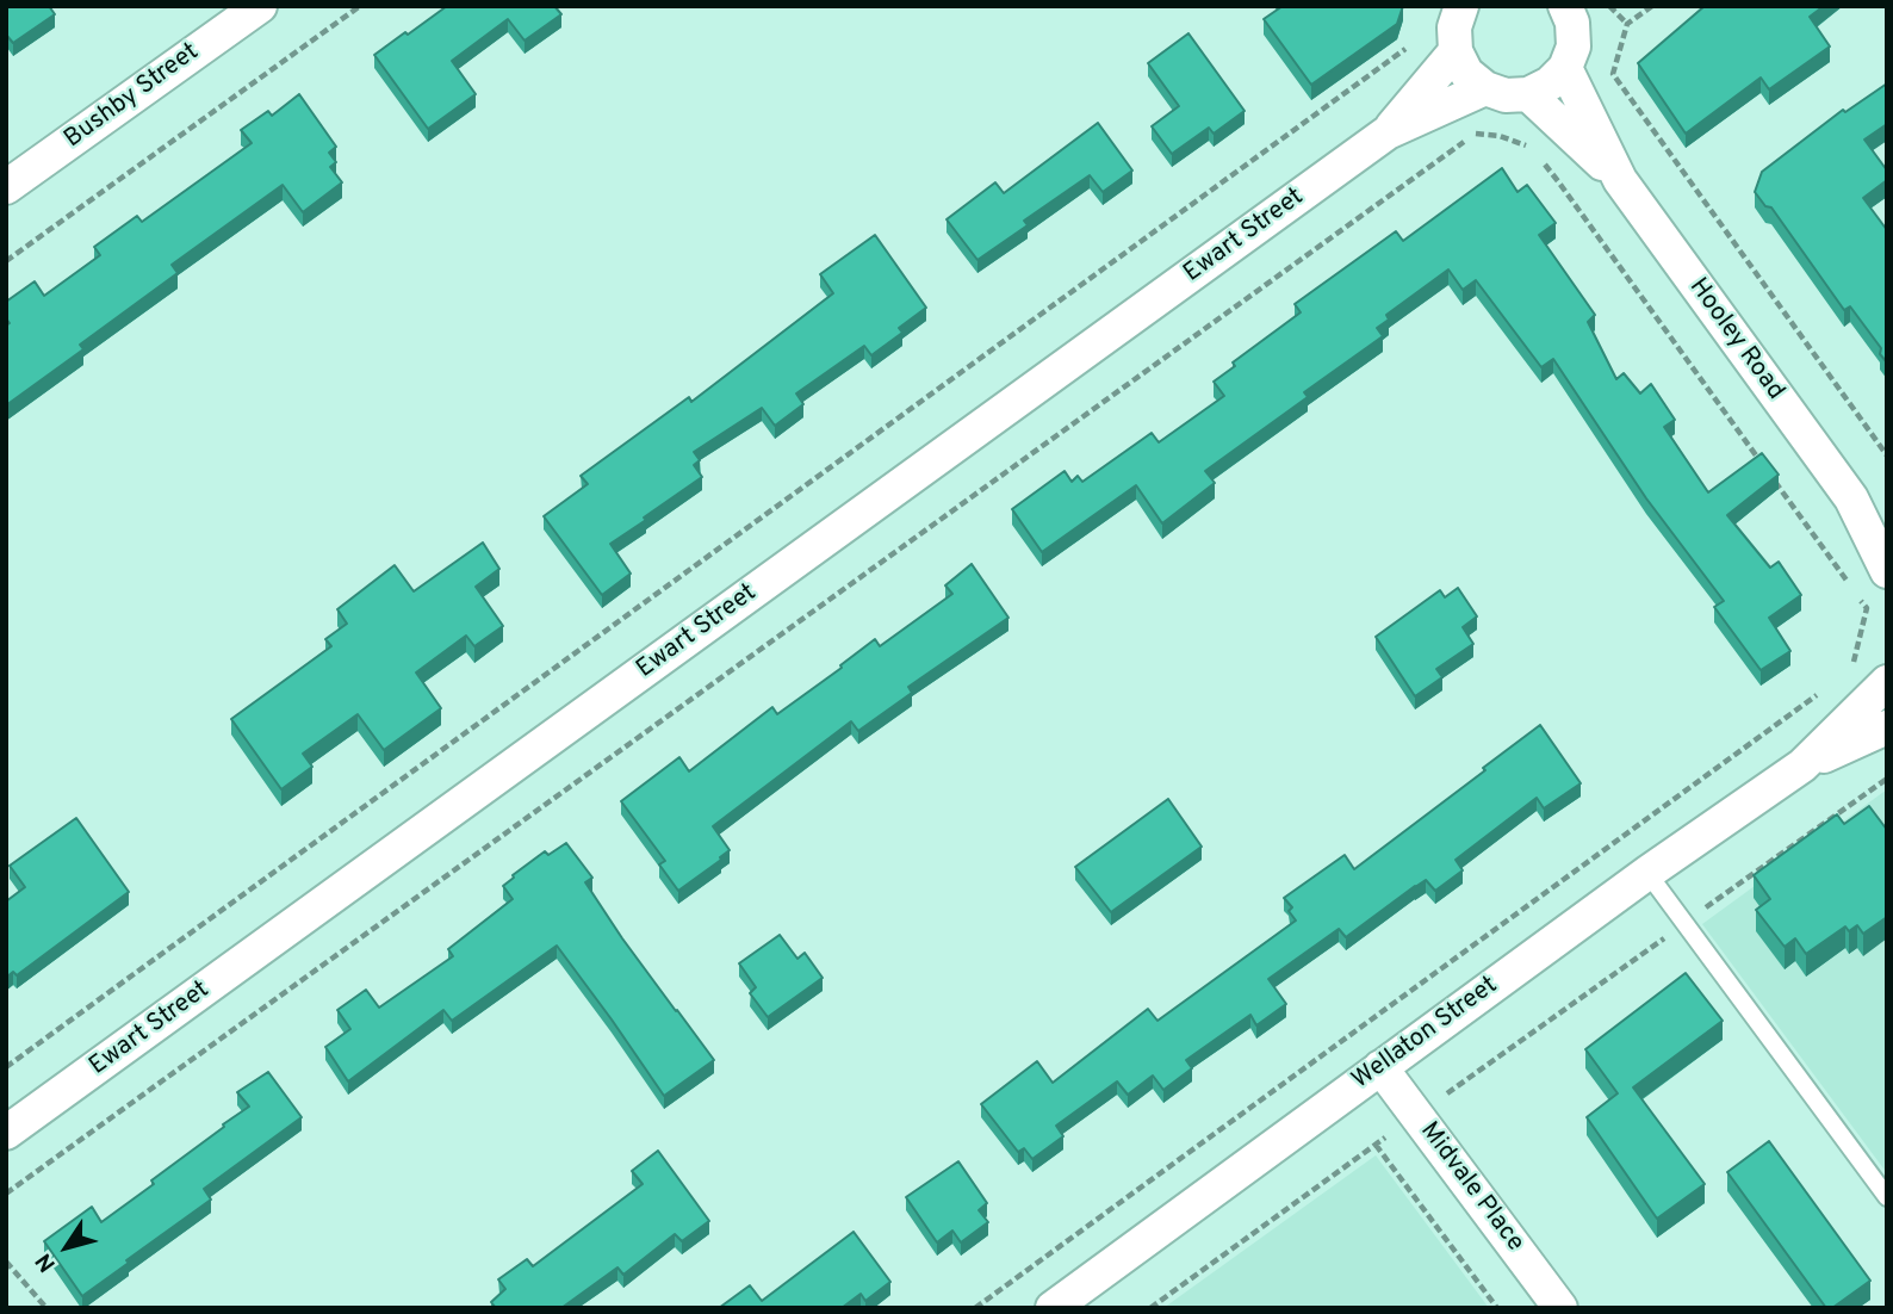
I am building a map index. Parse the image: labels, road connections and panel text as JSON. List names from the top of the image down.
{
  "streets": {
    "street": [
      "Bushby Street",
      "Ewart Street",
      "Hooley Road",
      "Wellaton Street",
      "Midvale Place"
    ]
  },
  "crossings": [
    ["Wellaton Street", "Midvale Place"]
  ],
  "north": "bottom left"
}
